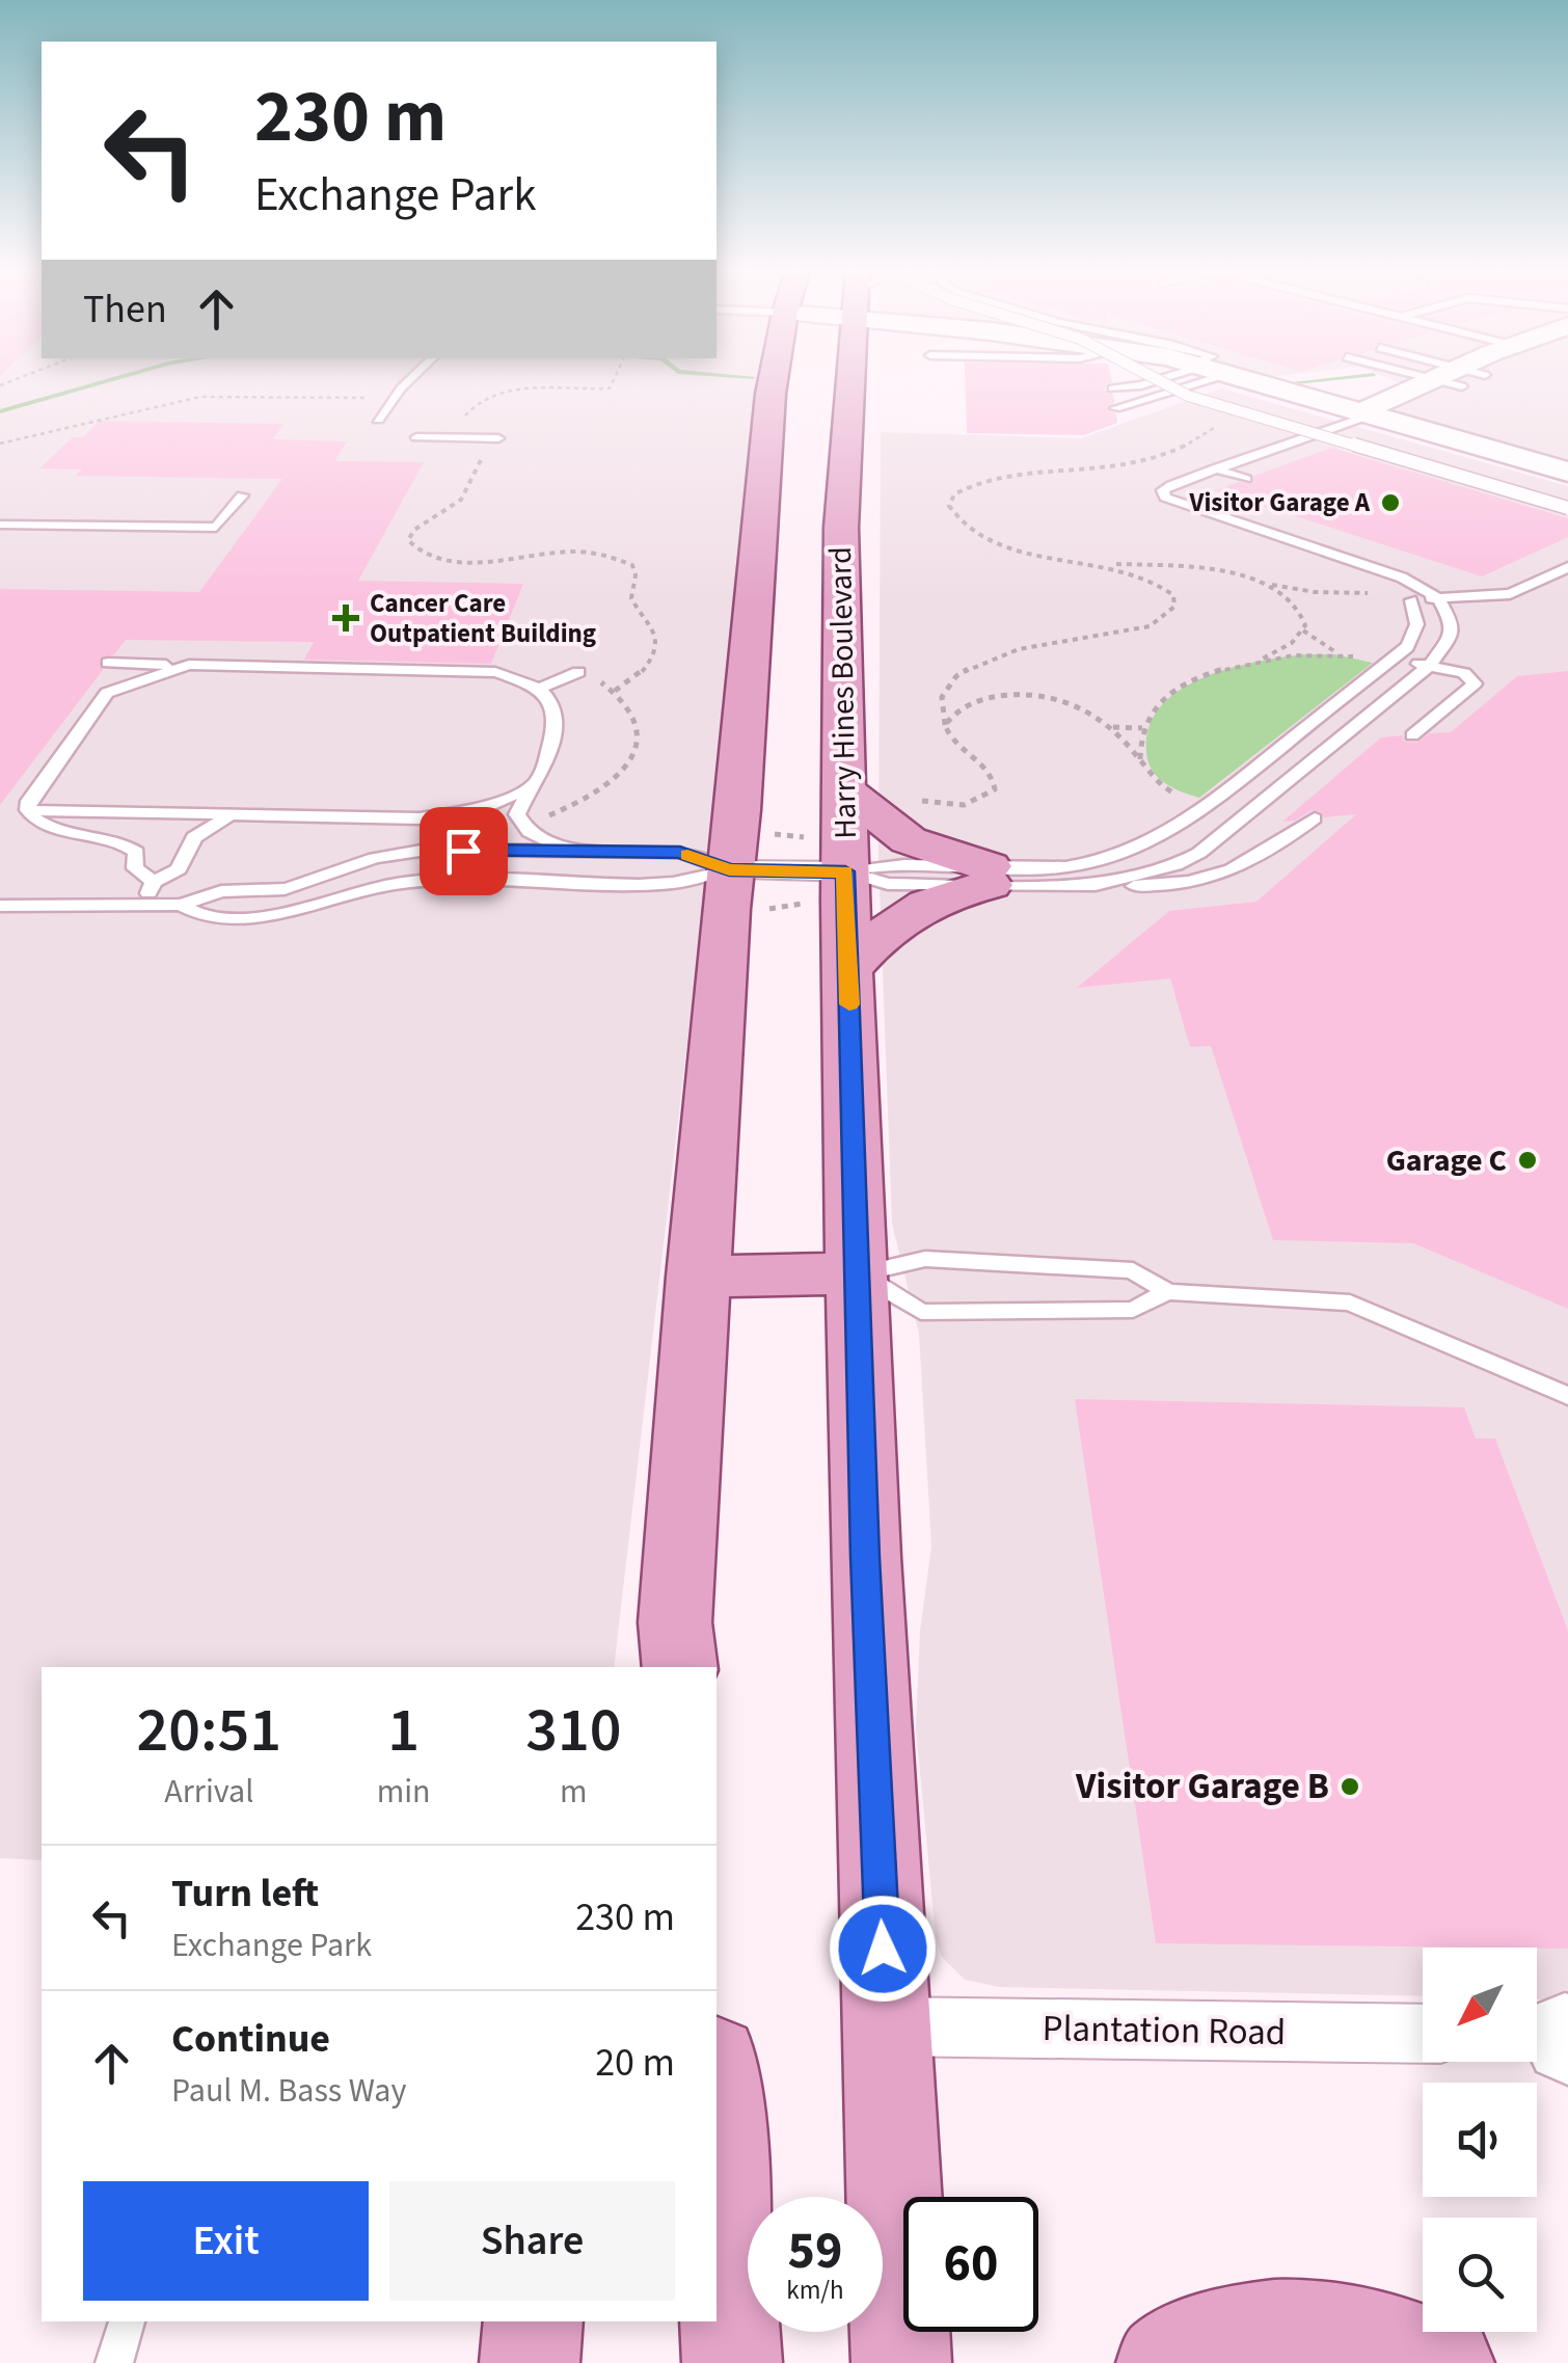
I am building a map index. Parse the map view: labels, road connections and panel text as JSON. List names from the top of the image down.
{
  "streets": {
    "main road": ["Harry Hines Boulevard"],
    "street": ["Plantation Road"]
  },
  "crossings": [
    ["Harry Hines Boulevard", "Plantation Road"]
  ],
  "places": {
    "other": ["Visitor Garage A", "Garage C", "Visitor Garage B"],
    "health": ["Cancer Care Outpatient Building"]
  },
  "north": "bottom left",
  "page": {
    "turn": ["230 m", "Exchange Park"],
    "then": "Then",
    "eta": [
      "20:51",
      "Arrival",
      "1",
      "min",
      "310",
      "m"
    ],
    "list": [
      {
        "name": "Turn left",
        "note": "Exchange Park",
        "value": "230 m"
      },
      {
        "name": "Continue",
        "note": "Paul M. Bass Way",
        "value": "20 m"
      }
    ],
    "buttons": ["Exit", "Share"],
    "speed": "59 km/h",
    "limit": "60"
  }
}
